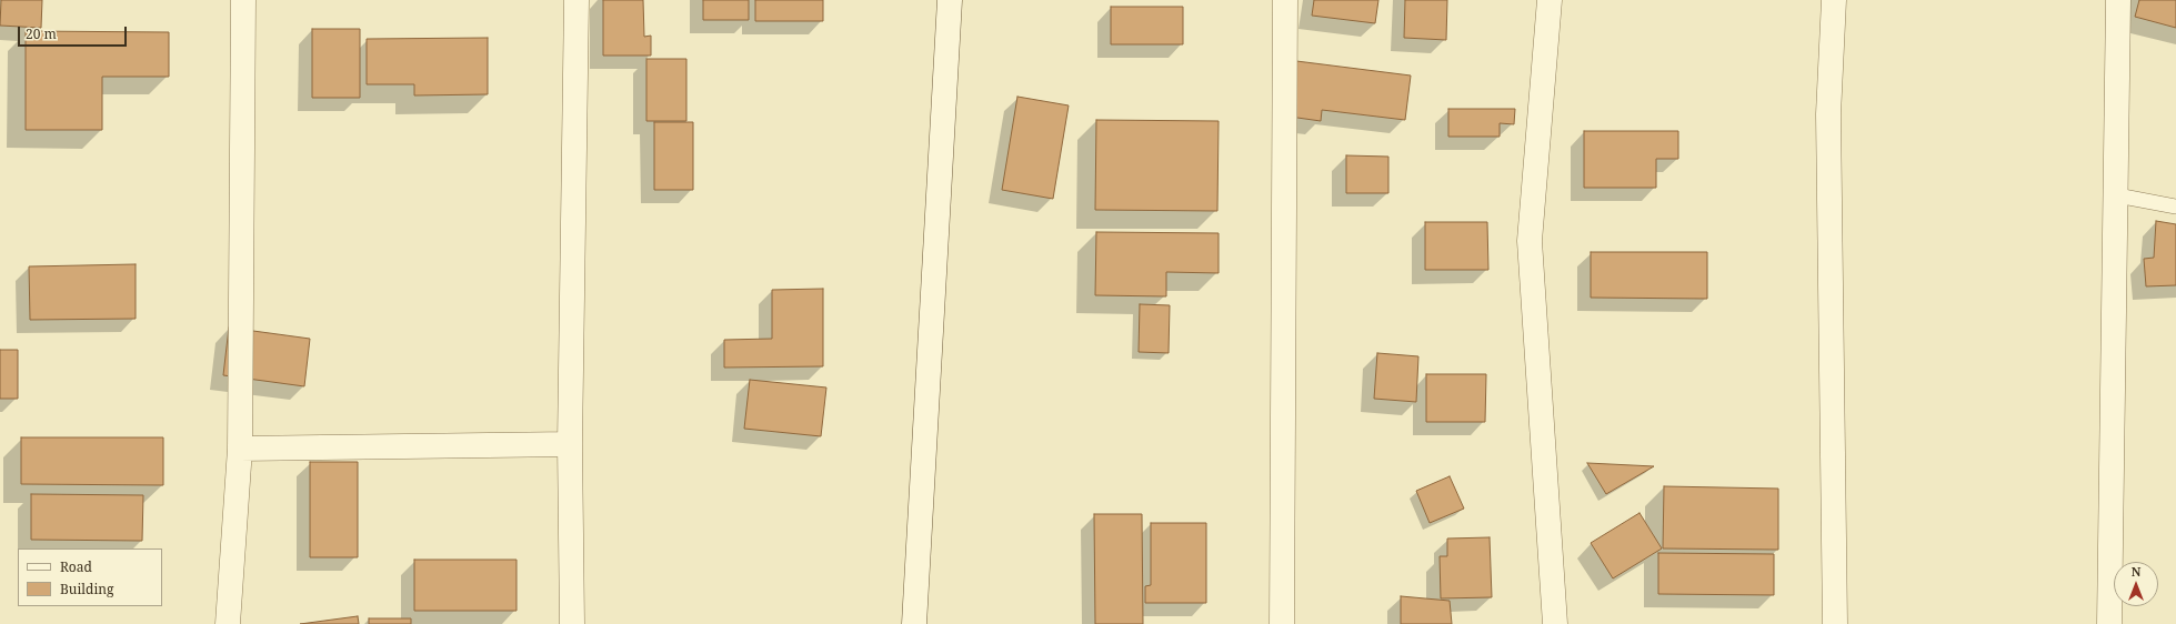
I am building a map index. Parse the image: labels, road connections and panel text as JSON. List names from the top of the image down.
{
  "legend": ["Road", "Building"],
  "scale_bar": "20 m",
  "north": "top"
}
